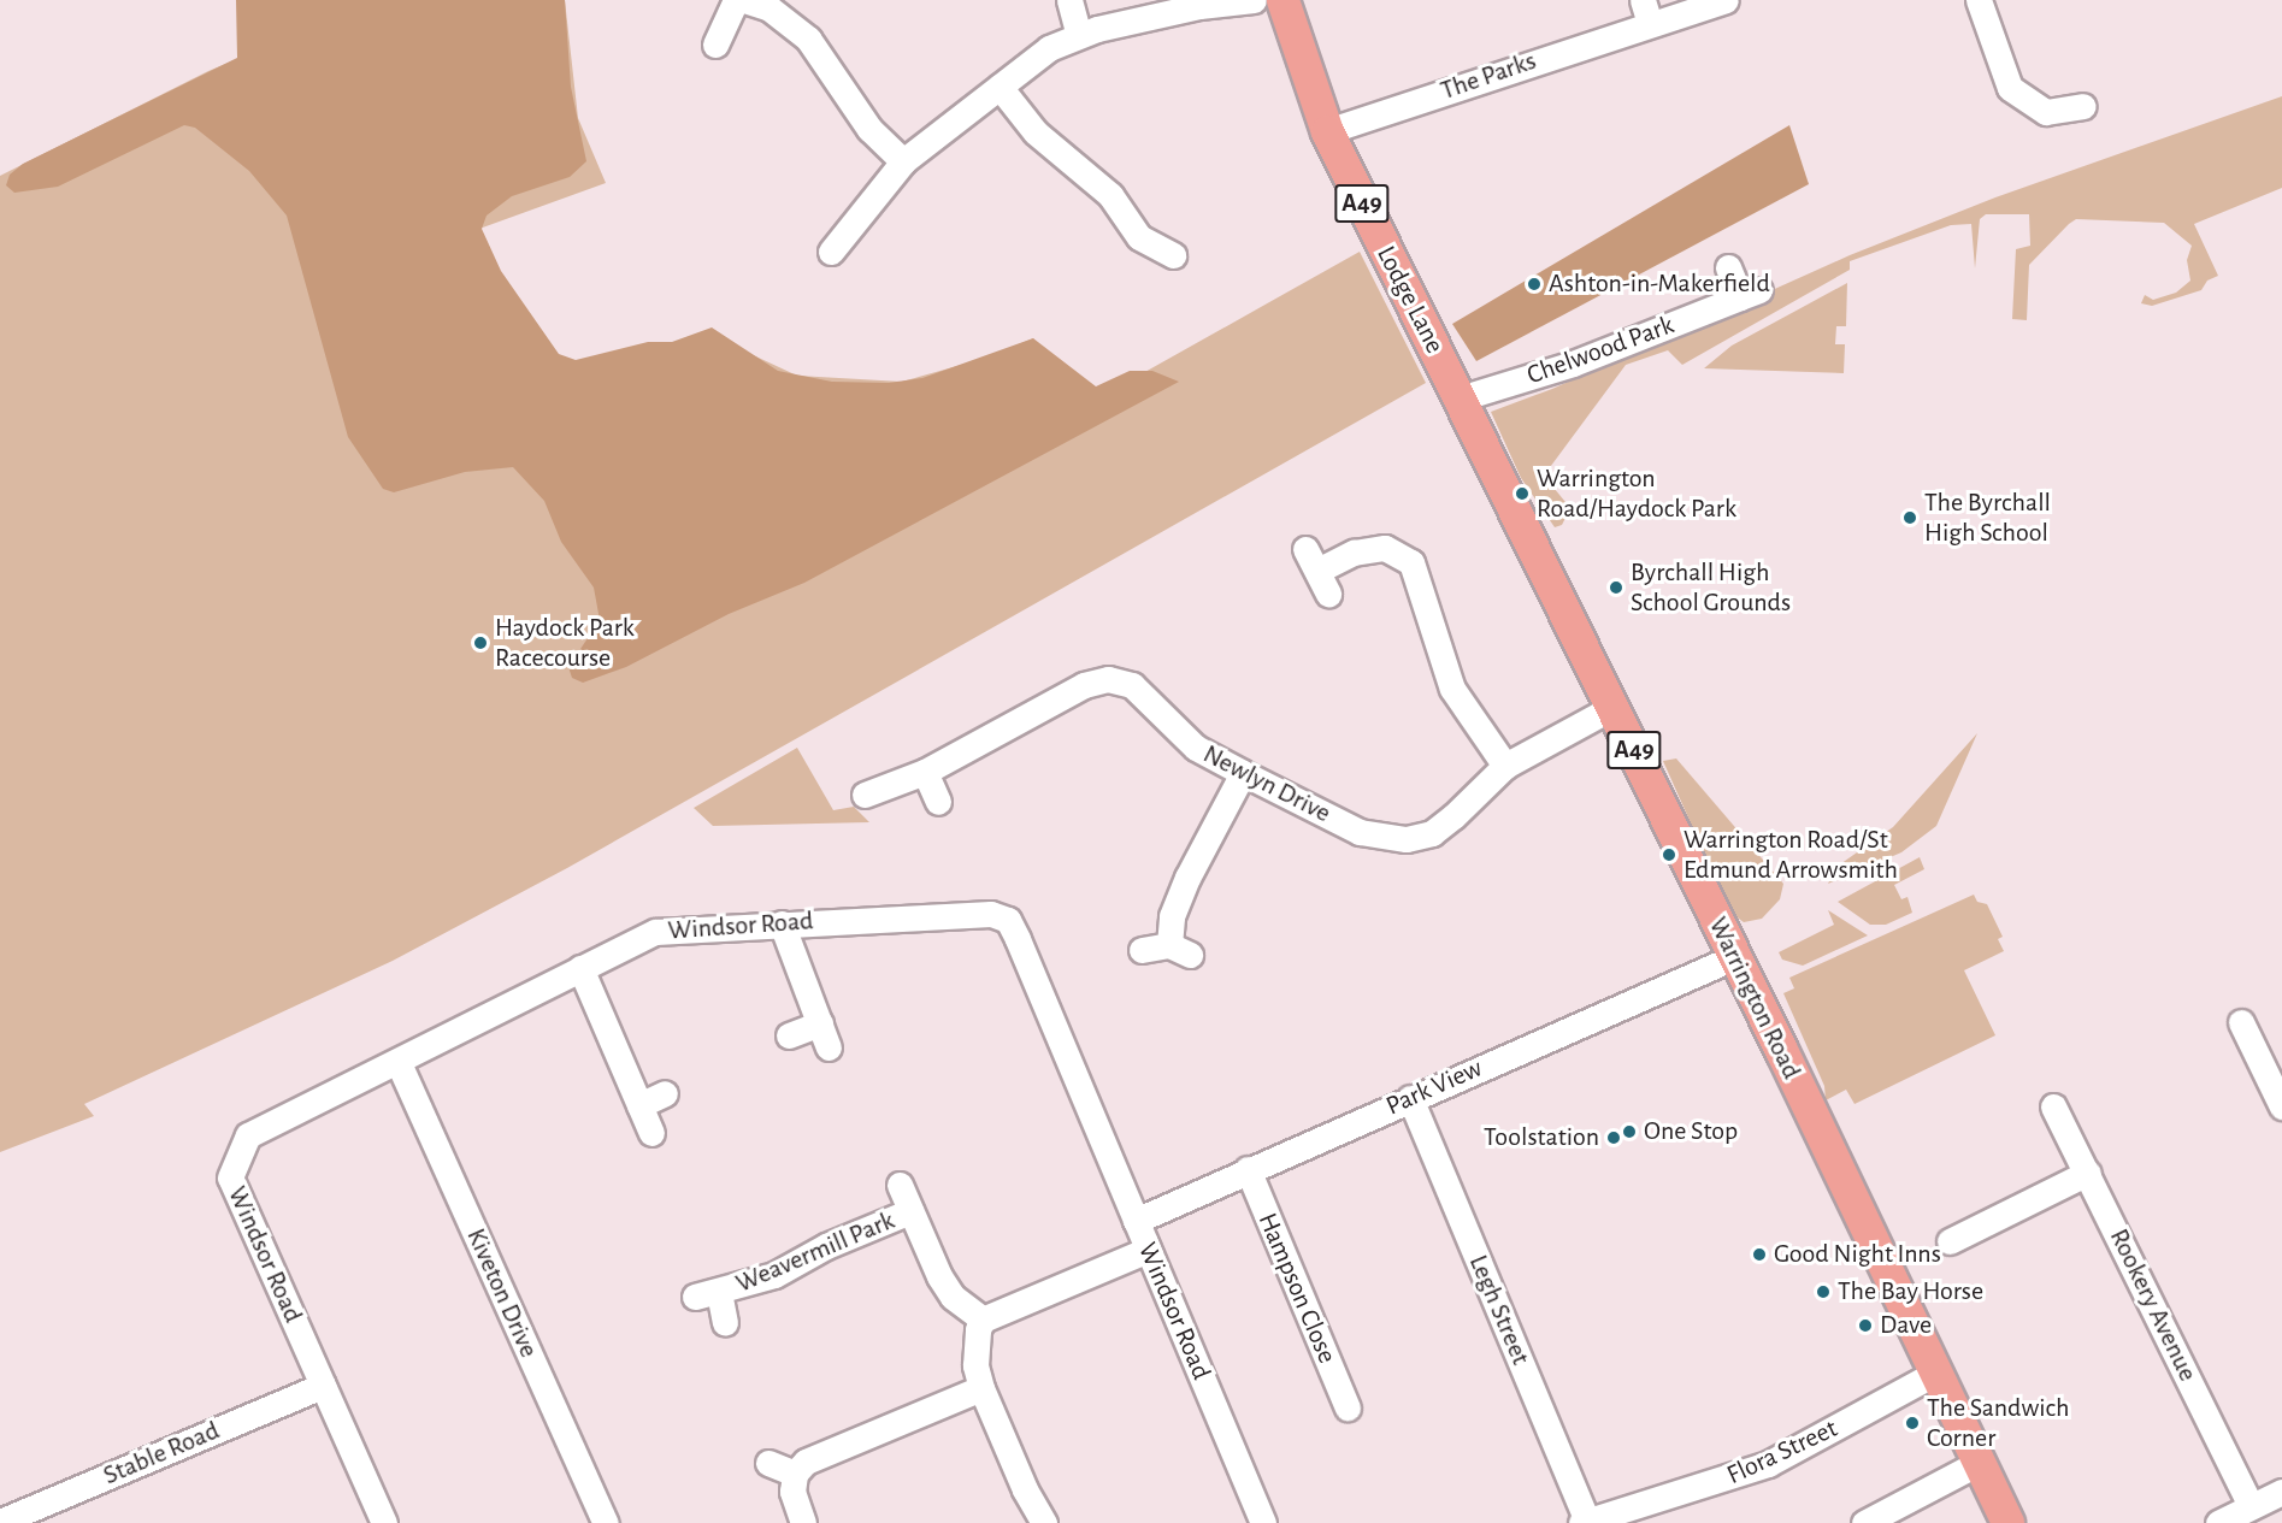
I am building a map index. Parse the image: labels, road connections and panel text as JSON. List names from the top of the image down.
{
  "streets": {
    "main road": ["A49", "Lodge Lane", "Warrington Road"],
    "street": [
      "The Parks",
      "Chelwood Park",
      "Newlyn Drive",
      "Windsor Road",
      "Park View",
      "Weavermill Park",
      "Hampson Close",
      "Kiveton Drive",
      "Rookery Avenue",
      "Legh Street",
      "Flora Street",
      "Stable Road"
    ]
  },
  "crossings": [
    ["The Parks", "Lodge Lane"],
    ["Lodge Lane", "Chelwood Park"],
    ["Lodge Lane", "Warrington Road"],
    ["Chelwood Park", "Warrington Road"],
    ["Newlyn Drive", "Warrington Road"],
    ["Windsor Road", "Park View"],
    ["Windsor Road", "Kiveton Drive"],
    ["Windsor Road", "Stable Road"],
    ["Warrington Road", "Park View"],
    ["Warrington Road", "Flora Street"],
    ["Park View", "Hampson Close"],
    ["Park View", "Legh Street"],
    ["Legh Street", "Flora Street"]
  ],
  "places": [
    "Ashton-in-Makerfield",
    "Warrington Road/Haydock Park",
    "The Byrchall High School",
    "Byrchall High School Grounds",
    "Haydock Park Racecourse",
    "Warrington Road/St Edmund Arrowsmith",
    "One Stop",
    "Toolstation",
    "Good Night Inns",
    "The Bay Horse",
    "Dave",
    "The Sandwich Corner"
  ]
}
